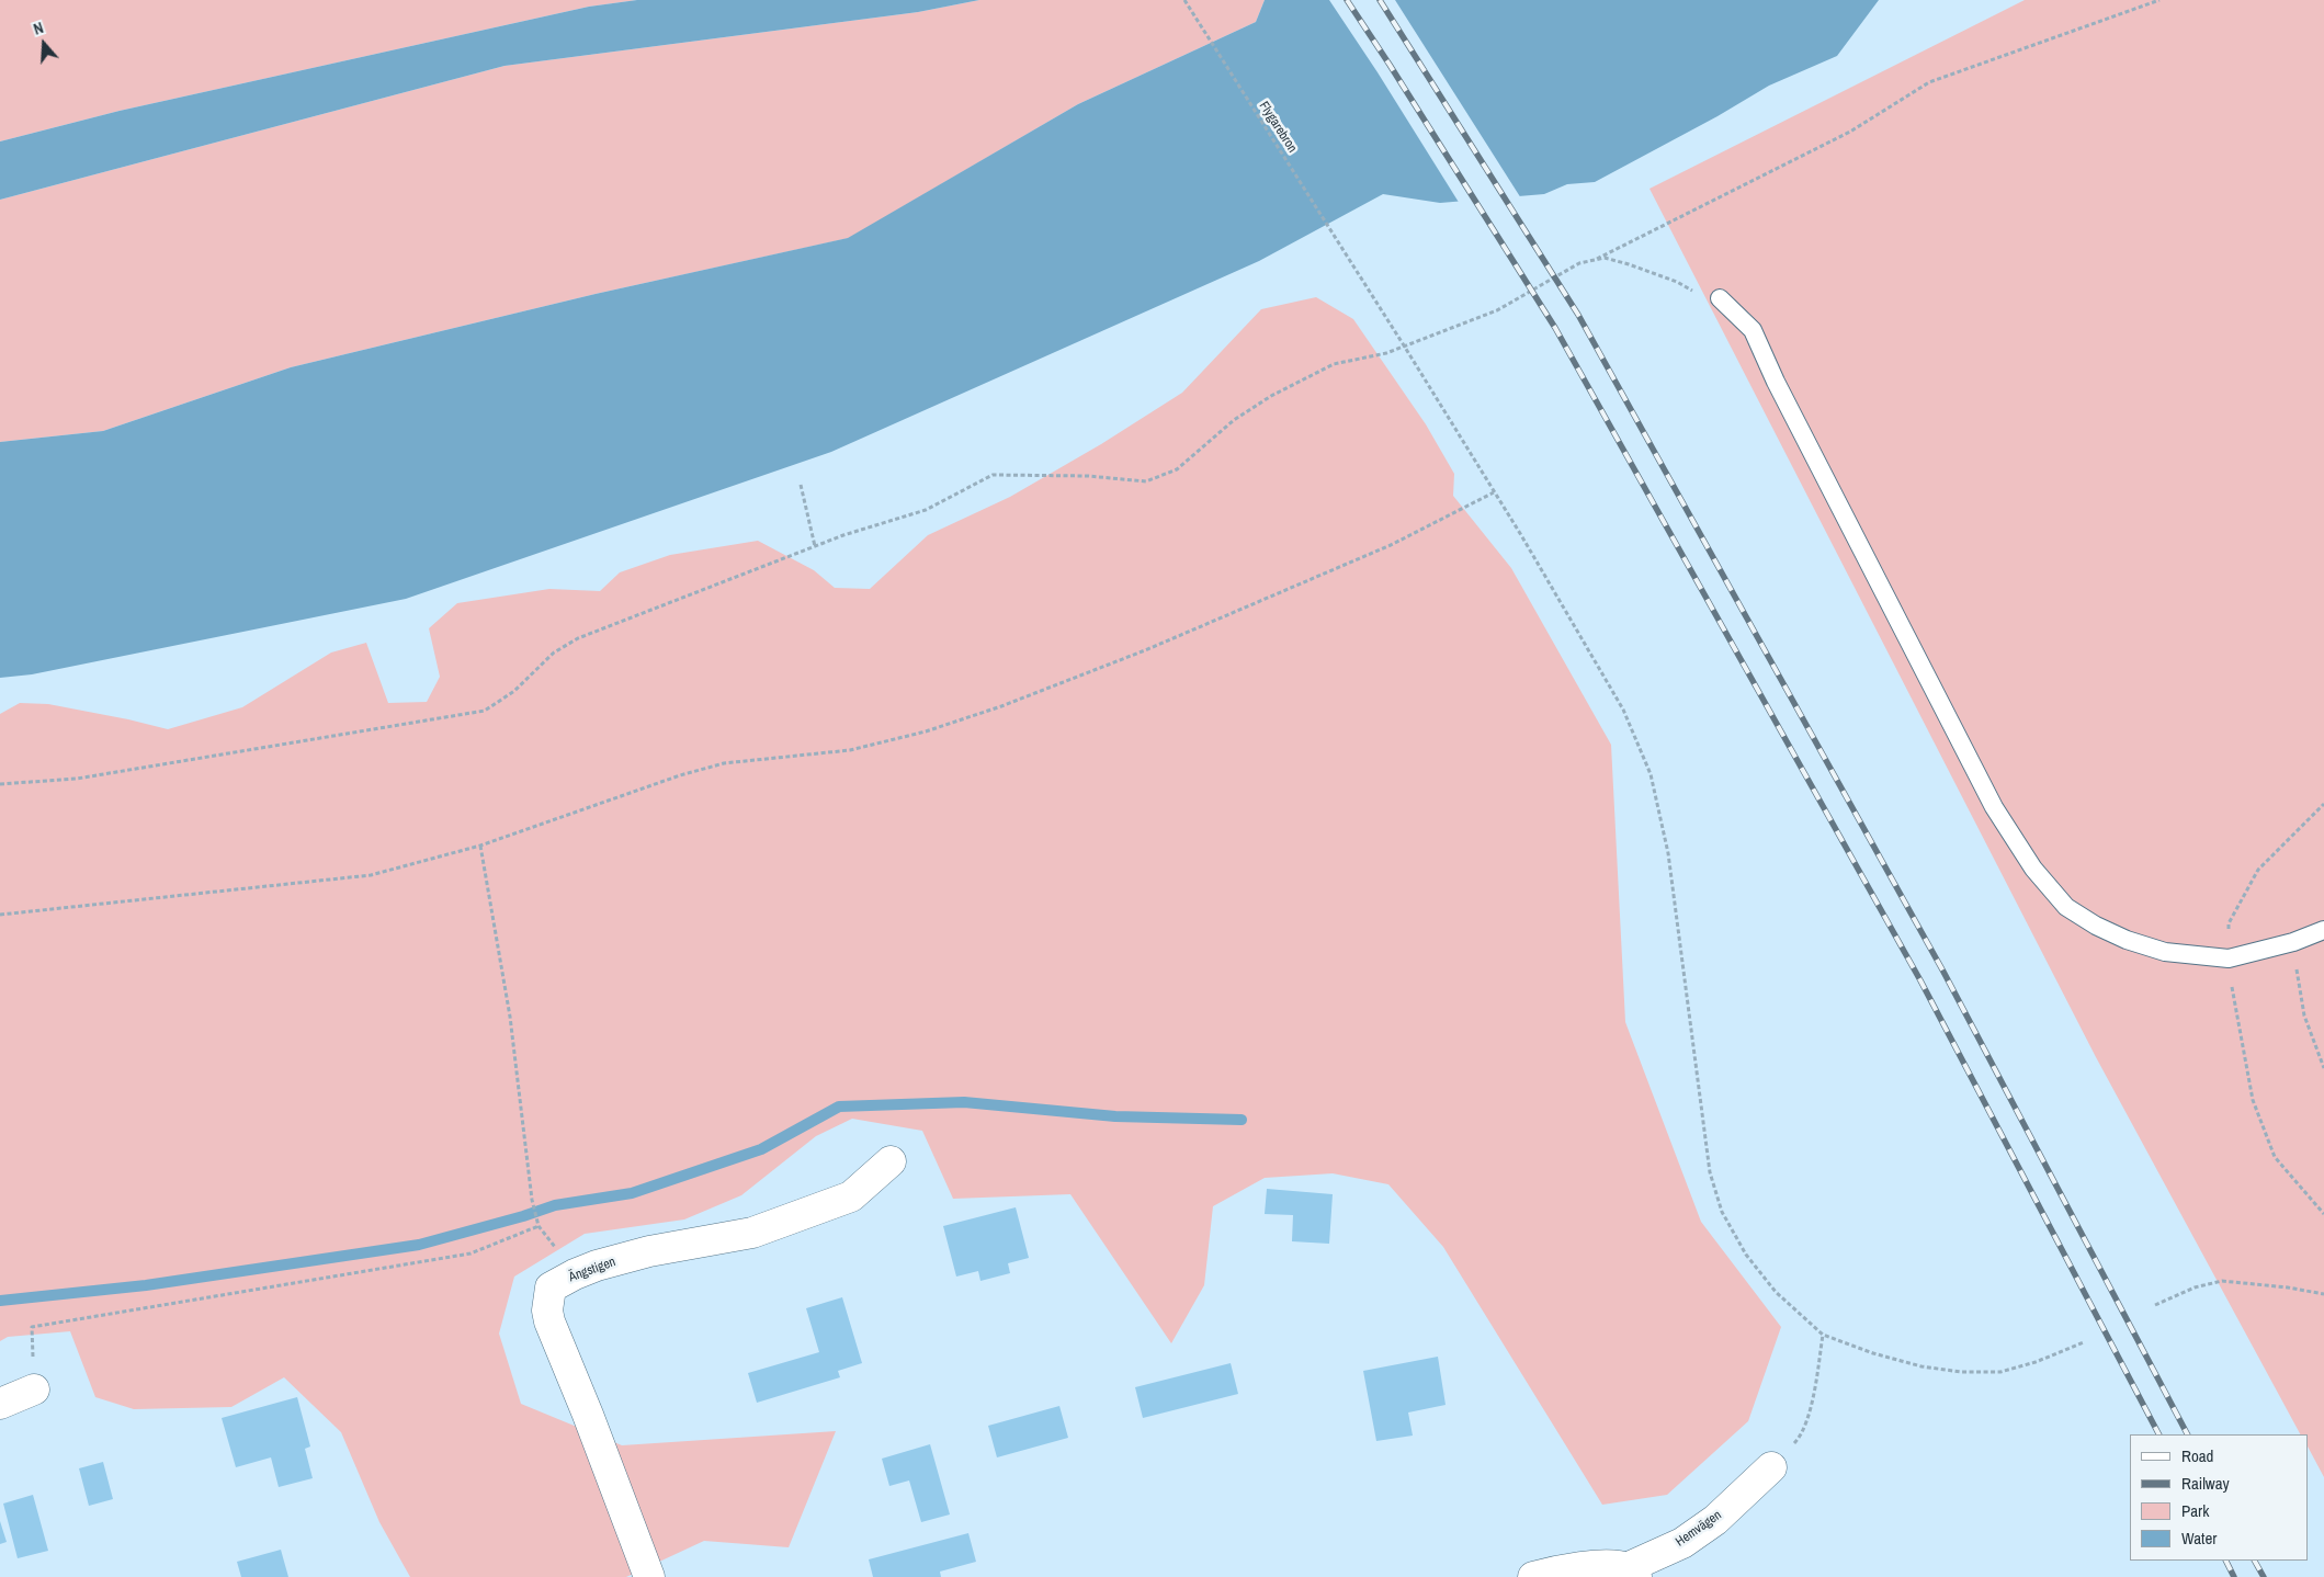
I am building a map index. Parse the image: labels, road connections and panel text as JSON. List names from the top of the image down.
{
  "streets": {
    "street": ["Ängstigen", "Hemvägen"],
    "path": ["Flygarebron"]
  },
  "legend": [
    "Road",
    "Railway",
    "Park",
    "Water"
  ],
  "north": "top"
}
